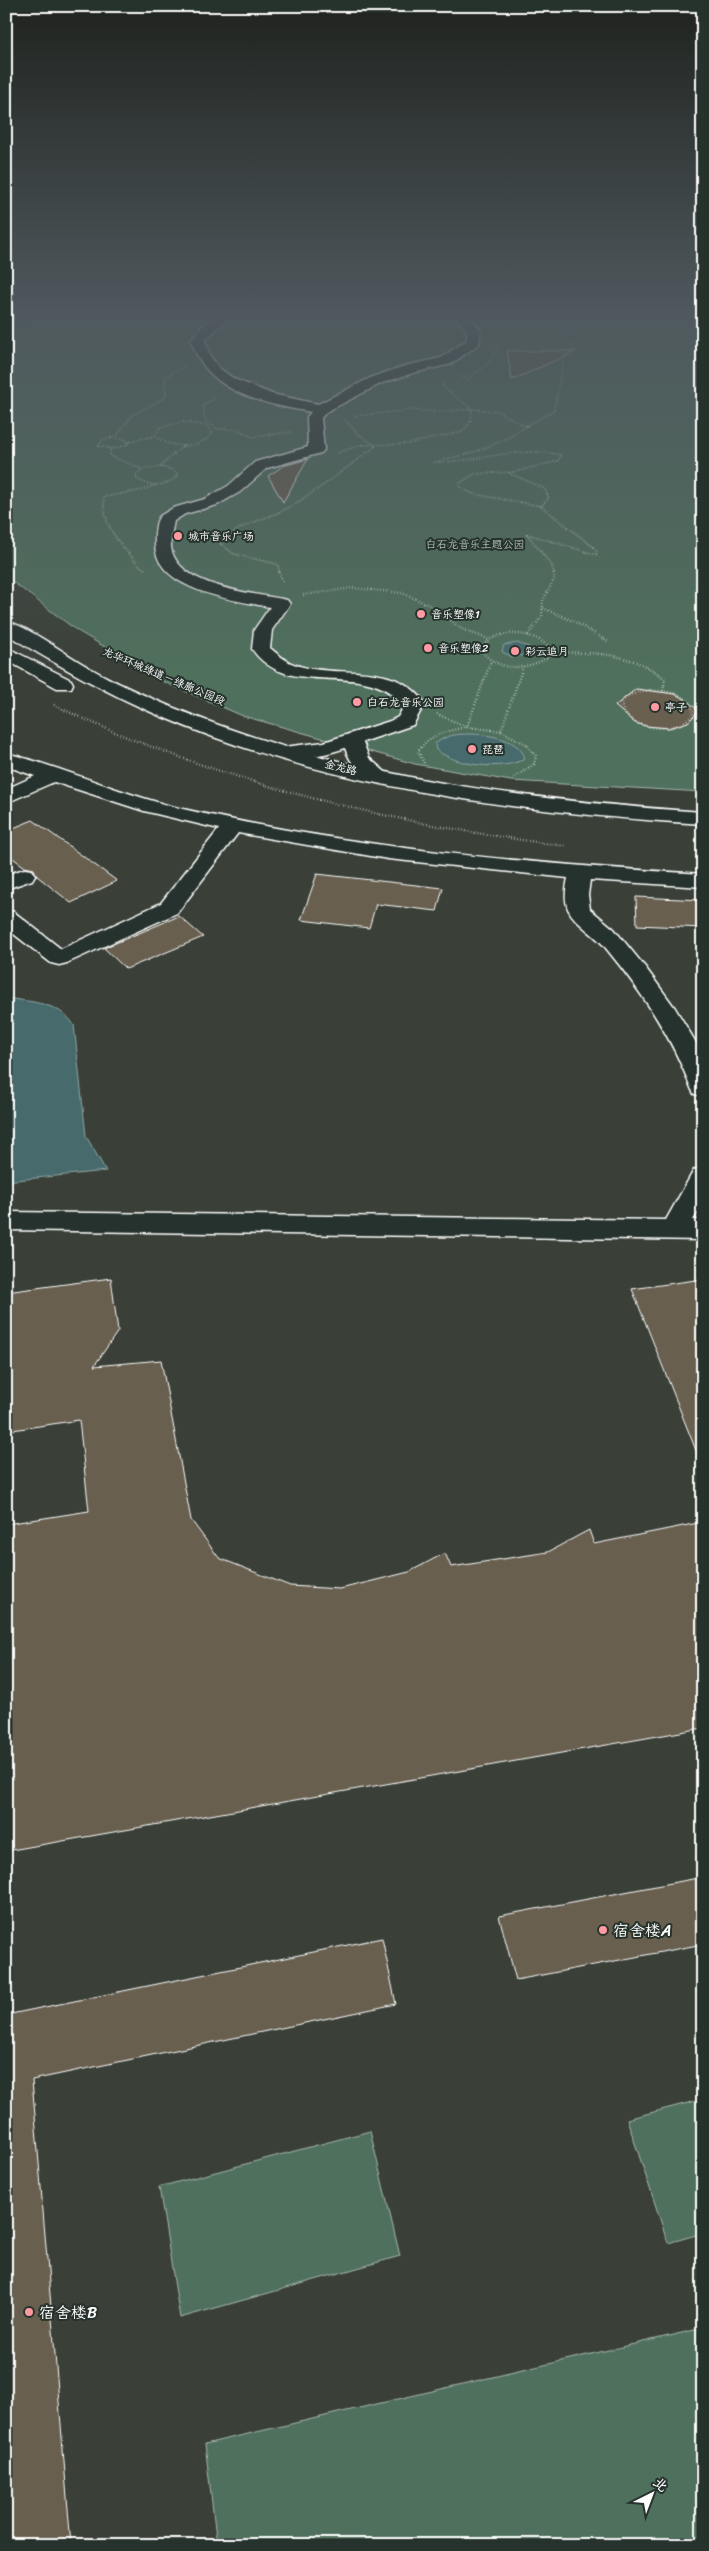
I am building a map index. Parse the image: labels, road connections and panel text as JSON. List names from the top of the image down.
{
  "streets": {
    "main road": ["金龙路"]
  },
  "parks": ["白石龙音乐主题公园"],
  "places": [
    "城市音乐广场",
    "音乐塑像1",
    "音乐塑像2",
    "彩云追月",
    "白石龙音乐公园",
    "亭子",
    "琵琶",
    "宿舍楼A",
    "宿舍楼B"
  ],
  "north": "top right"
}
